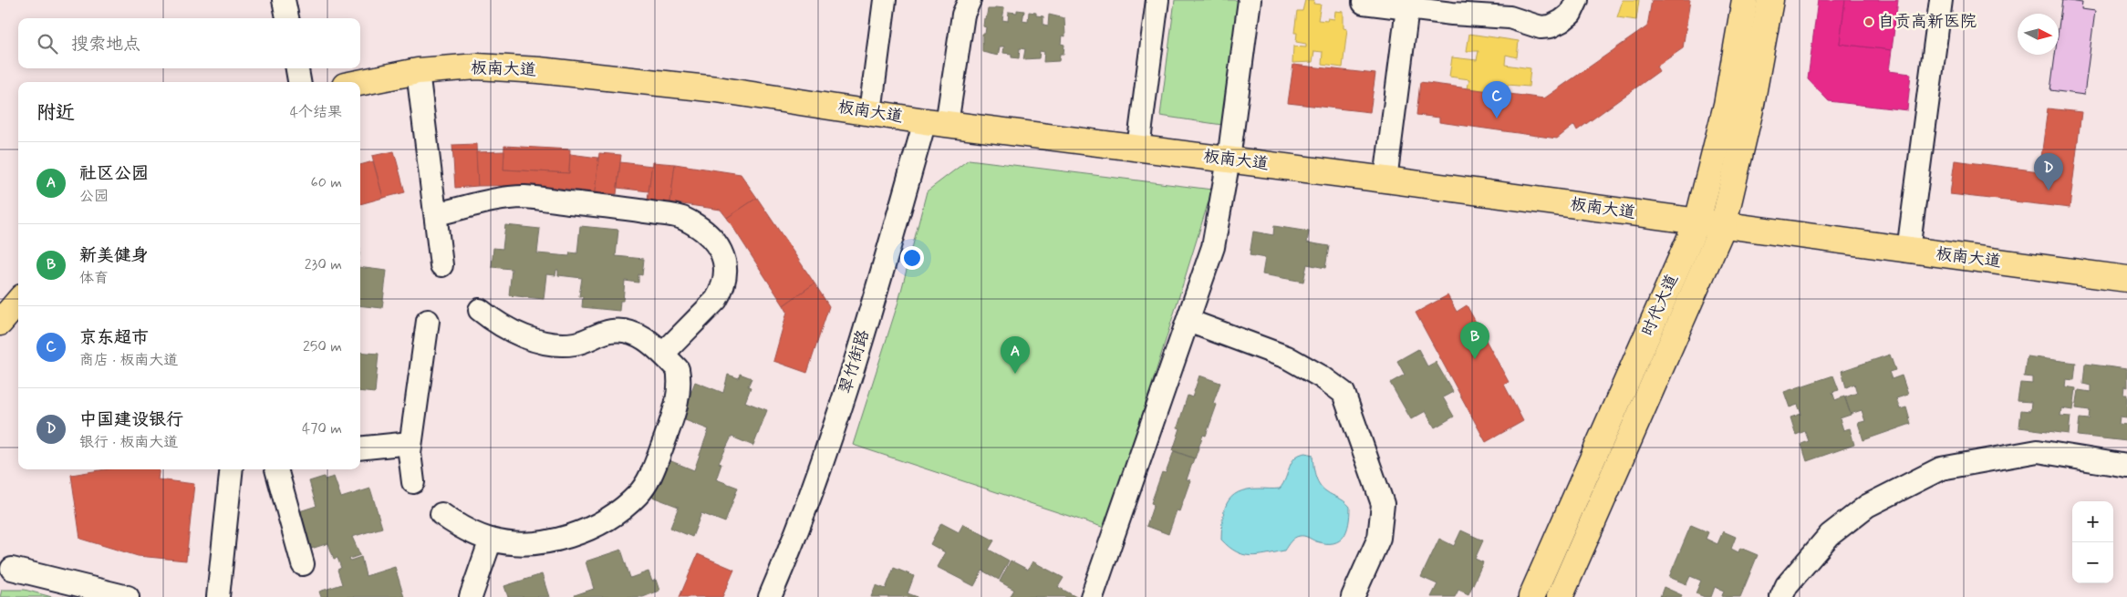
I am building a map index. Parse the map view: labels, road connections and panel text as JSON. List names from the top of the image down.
{
  "streets": {
    "main road": ["板南大道", "时代大道"],
    "street": ["翠竹街路"]
  },
  "crossings": [
    ["板南大道", "时代大道"],
    ["板南大道", "翠竹街路"]
  ],
  "places": ["自贡高新医院"],
  "north": "right",
  "page": {
    "search": "搜索地点",
    "pins": [
      "C",
      "D",
      "B",
      "A"
    ],
    "heading": ["附近", "4个结果"],
    "list": [
      {
        "mark": "A",
        "name": "社区公园",
        "note": "公园",
        "value": "60 m"
      },
      {
        "mark": "B",
        "name": "新美健身",
        "note": "体育",
        "value": "230 m"
      },
      {
        "mark": "C",
        "name": "京东超市",
        "note": "商店 · 板南大道",
        "value": "250 m"
      },
      {
        "mark": "D",
        "name": "中国建设银行",
        "note": "银行 · 板南大道",
        "value": "470 m"
      }
    ],
    "map_buttons": ["+", "−"]
  }
}
